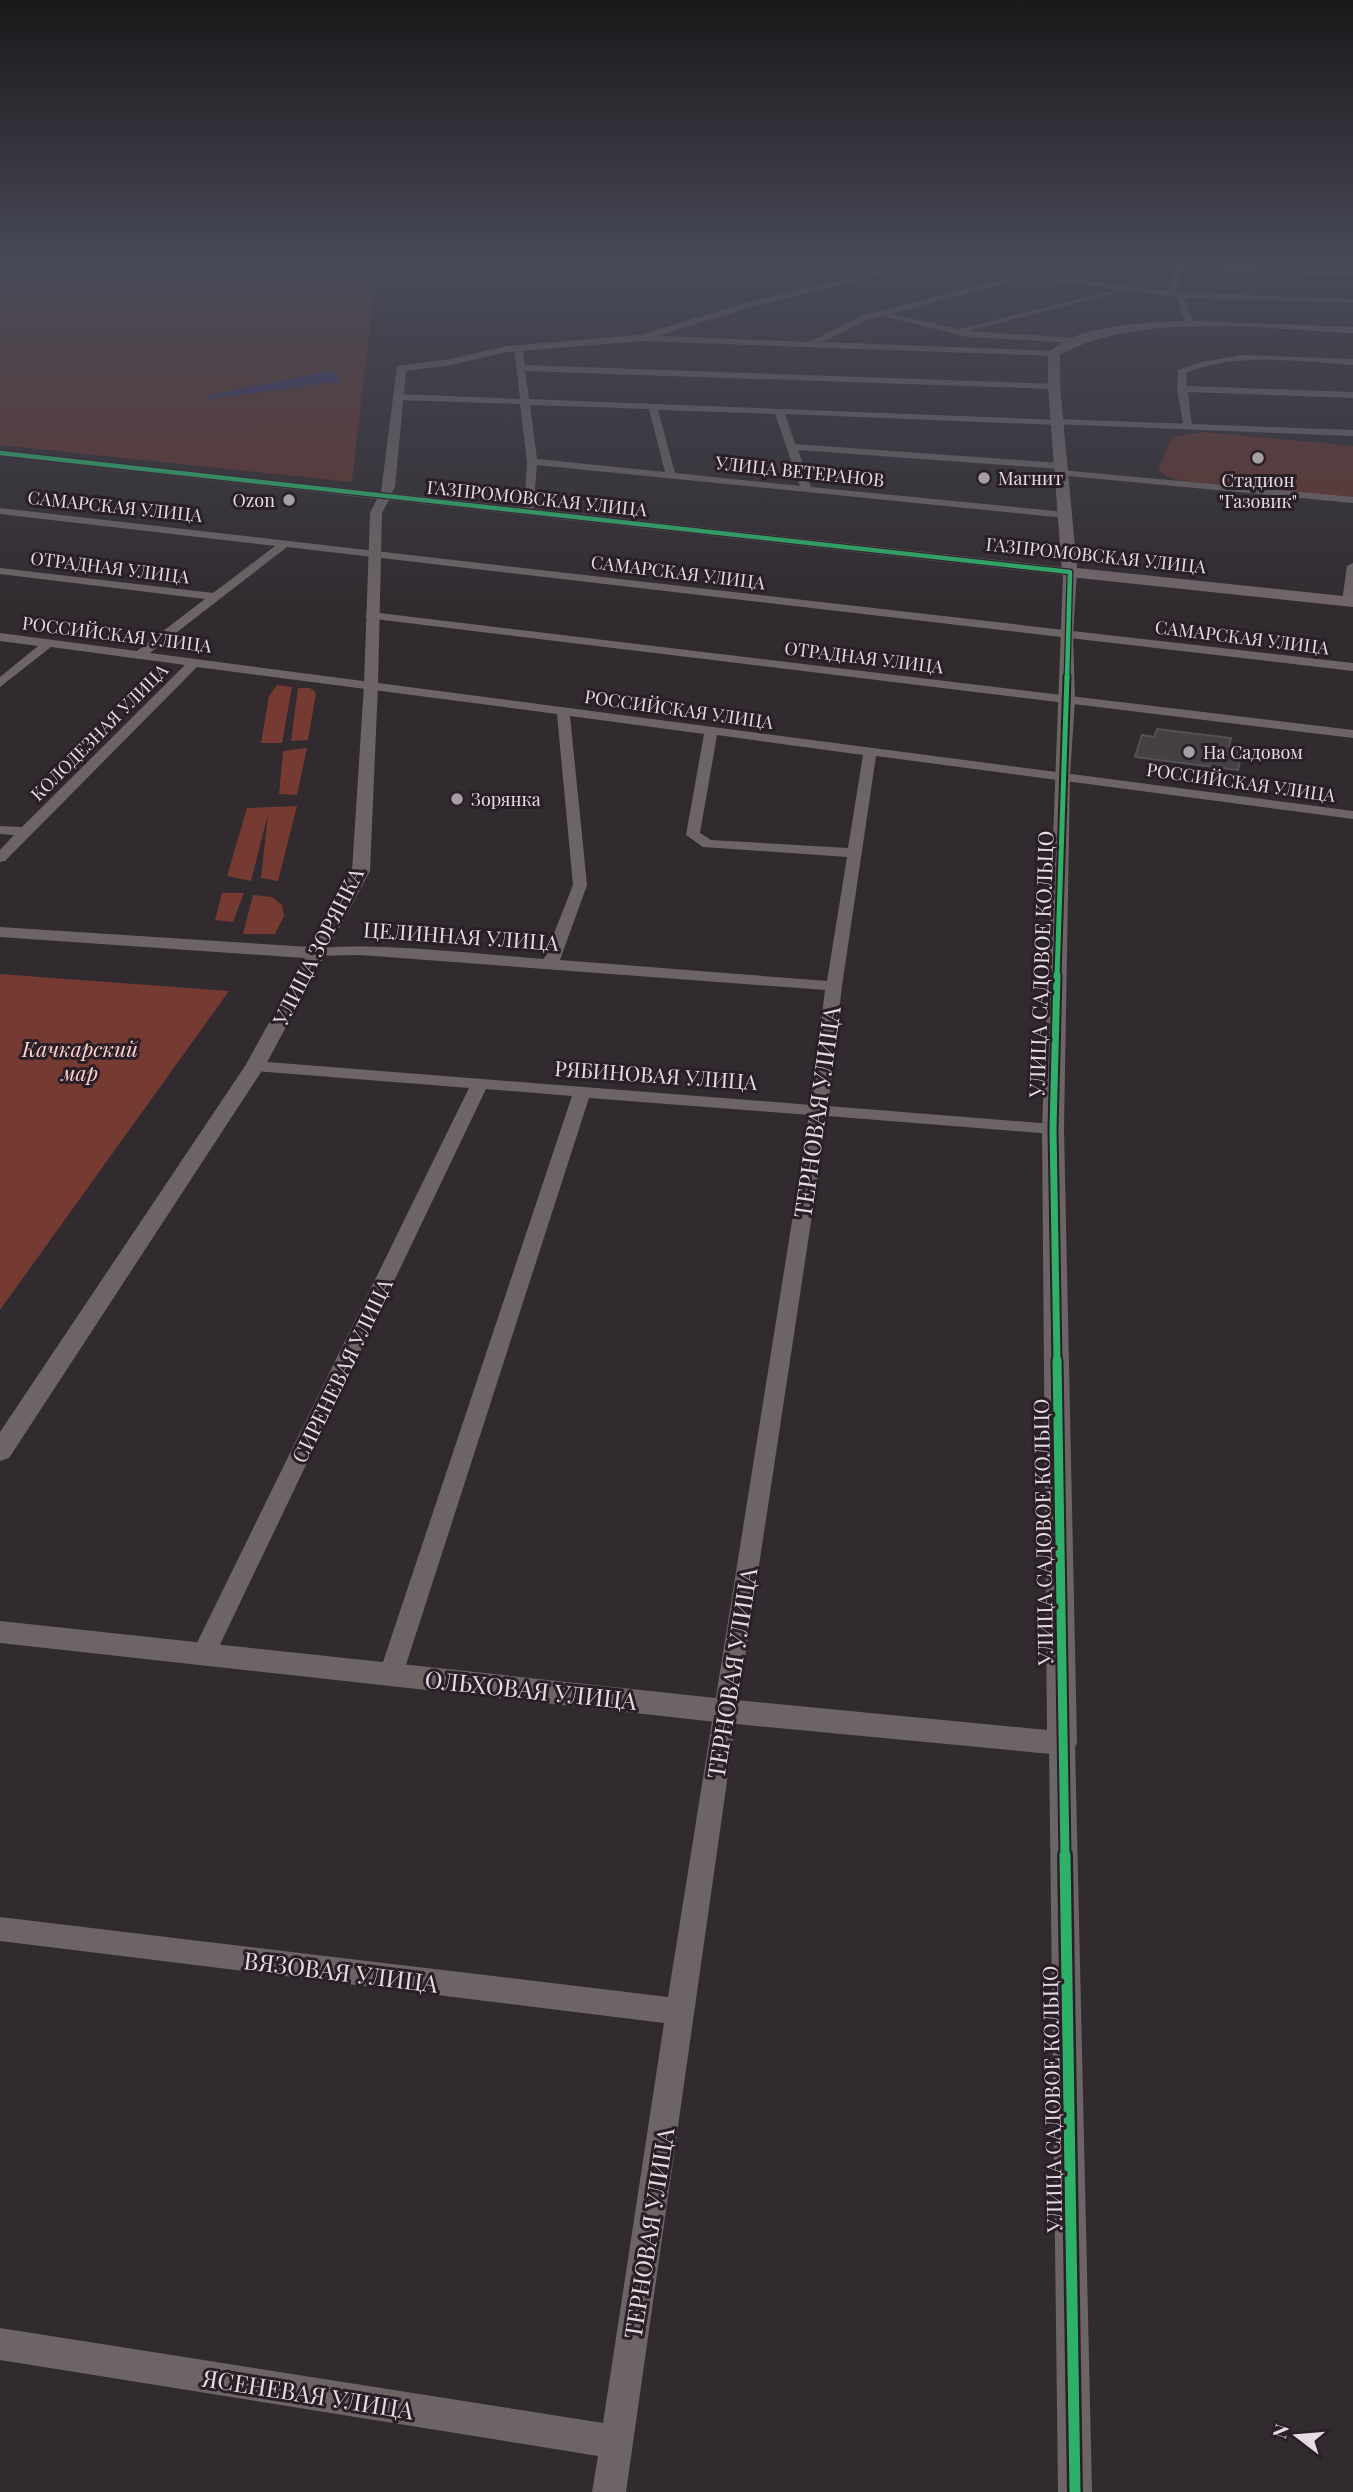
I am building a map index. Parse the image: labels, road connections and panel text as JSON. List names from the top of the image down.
{
  "streets": {
    "main road": ["ГАЗПРОМОВСКАЯ УЛИЦА", "УЛИЦА САДОВОЕ КОЛЬЦО"],
    "street": [
      "УЛИЦА ВЕТЕРАНОВ",
      "САМАРСКАЯ УЛИЦА",
      "ОТРАДНАЯ УЛИЦА",
      "РОССИЙСКАЯ УЛИЦА",
      "КОЛОДЕЗНАЯ УЛИЦА",
      "ЦЕЛИННАЯ УЛИЦА",
      "УЛИЦА ЗОРЯНКА",
      "РЯБИНОВАЯ УЛИЦА",
      "ТЕРНОВАЯ УЛИЦА",
      "СИРЕНЕВАЯ УЛИЦА",
      "ОЛЬХОВАЯ УЛИЦА",
      "ВЯЗОВАЯ УЛИЦА",
      "ЯСЕНЕВАЯ УЛИЦА"
    ]
  },
  "crossings": [
    ["УЛИЦА ВЕТЕРАНОВ", "УЛИЦА САДОВОЕ КОЛЬЦО"],
    ["ГАЗПРОМОВСКАЯ УЛИЦА", "УЛИЦА ЗОРЯНКА"],
    ["ГАЗПРОМОВСКАЯ УЛИЦА", "УЛИЦА САДОВОЕ КОЛЬЦО"],
    ["САМАРСКАЯ УЛИЦА", "КОЛОДЕЗНАЯ УЛИЦА"],
    ["САМАРСКАЯ УЛИЦА", "УЛИЦА ЗОРЯНКА"],
    ["САМАРСКАЯ УЛИЦА", "УЛИЦА САДОВОЕ КОЛЬЦО"],
    ["ОТРАДНАЯ УЛИЦА", "КОЛОДЕЗНАЯ УЛИЦА"],
    ["ОТРАДНАЯ УЛИЦА", "УЛИЦА ЗОРЯНКА"],
    ["ОТРАДНАЯ УЛИЦА", "УЛИЦА САДОВОЕ КОЛЬЦО"],
    ["РОССИЙСКАЯ УЛИЦА", "КОЛОДЕЗНАЯ УЛИЦА"],
    ["РОССИЙСКАЯ УЛИЦА", "УЛИЦА ЗОРЯНКА"],
    ["РОССИЙСКАЯ УЛИЦА", "УЛИЦА САДОВОЕ КОЛЬЦО"],
    ["РОССИЙСКАЯ УЛИЦА", "ТЕРНОВАЯ УЛИЦА"],
    ["ЦЕЛИННАЯ УЛИЦА", "УЛИЦА ЗОРЯНКА"],
    ["ЦЕЛИННАЯ УЛИЦА", "ТЕРНОВАЯ УЛИЦА"],
    ["УЛИЦА ЗОРЯНКА", "РЯБИНОВАЯ УЛИЦА"],
    ["УЛИЦА САДОВОЕ КОЛЬЦО", "РЯБИНОВАЯ УЛИЦА"],
    ["УЛИЦА САДОВОЕ КОЛЬЦО", "ОЛЬХОВАЯ УЛИЦА"],
    ["РЯБИНОВАЯ УЛИЦА", "ТЕРНОВАЯ УЛИЦА"],
    ["РЯБИНОВАЯ УЛИЦА", "СИРЕНЕВАЯ УЛИЦА"],
    ["ТЕРНОВАЯ УЛИЦА", "ОЛЬХОВАЯ УЛИЦА"],
    ["ТЕРНОВАЯ УЛИЦА", "ВЯЗОВАЯ УЛИЦА"],
    ["ТЕРНОВАЯ УЛИЦА", "ЯСЕНЕВАЯ УЛИЦА"],
    ["СИРЕНЕВАЯ УЛИЦА", "ОЛЬХОВАЯ УЛИЦА"]
  ],
  "parks": ["Качкарский мар"],
  "places": [
    "Стадион \"Газовик\"",
    "Магнит",
    "Ozon",
    "На Садовом",
    "Зорянка"
  ],
  "north": "left"
}
